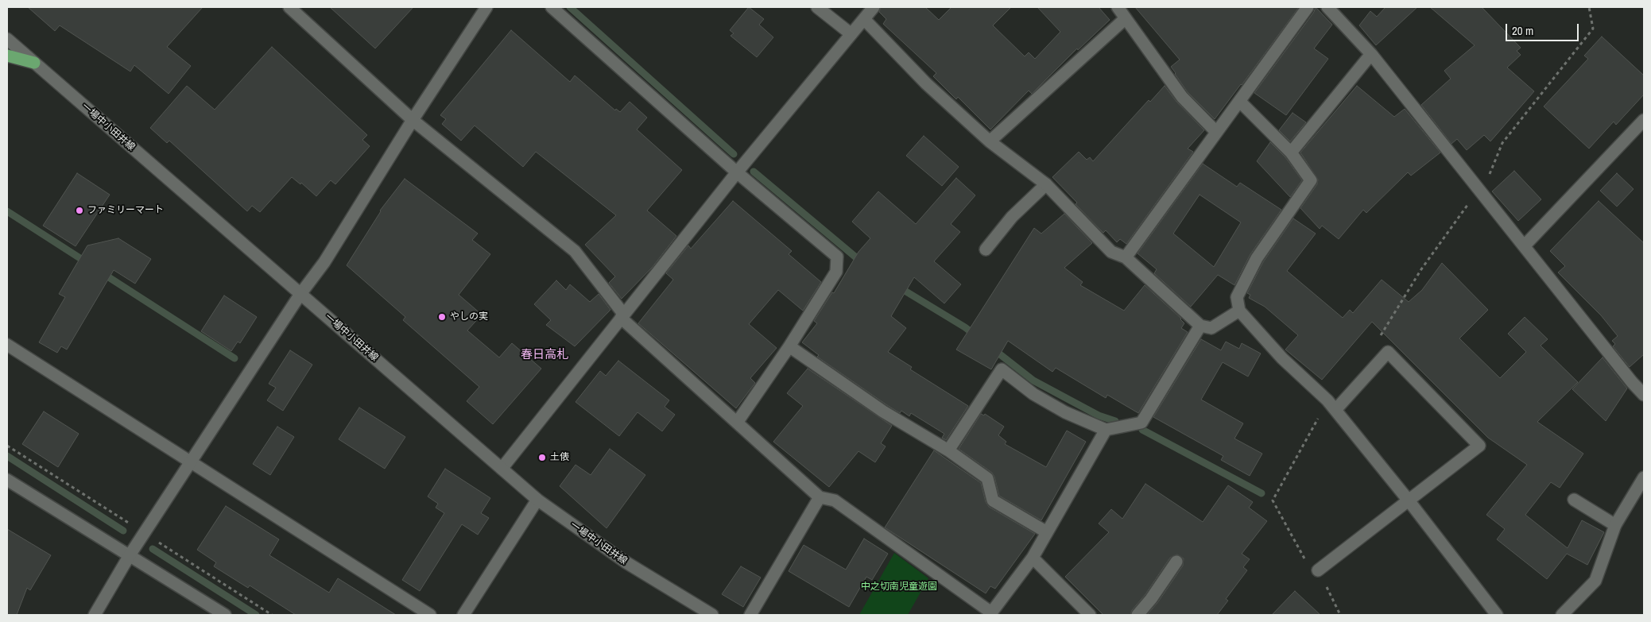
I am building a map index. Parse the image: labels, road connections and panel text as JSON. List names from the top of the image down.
{
  "streets": {
    "street": ["一場中小田井線"]
  },
  "districts": ["春日高札"],
  "parks": ["中之切南児童遊園"],
  "places": ["ファミリーマート", "やしの実", "土俵"],
  "scale_bar": "20 m"
}
